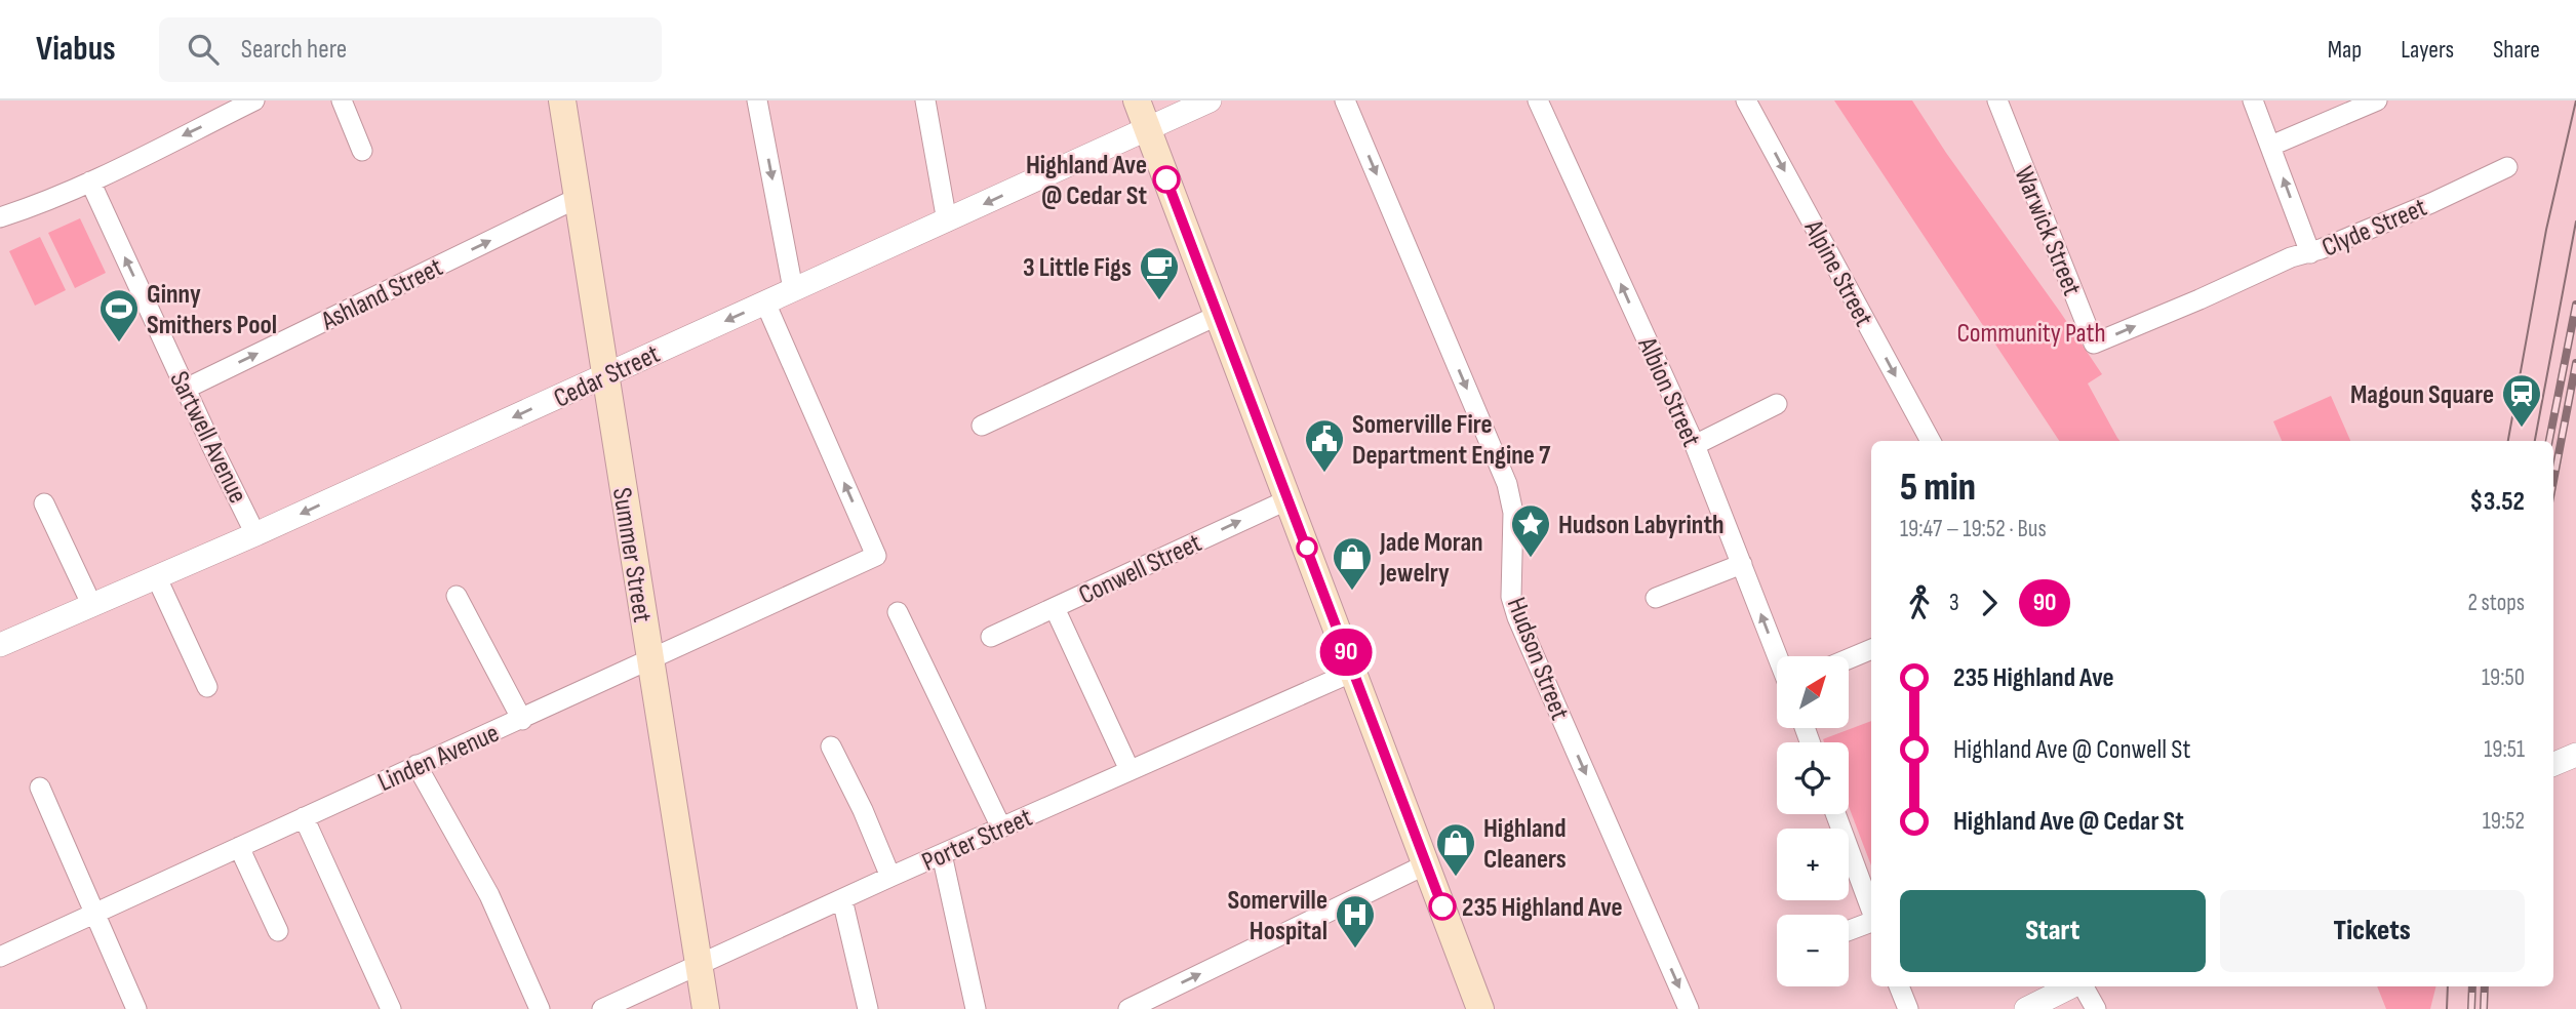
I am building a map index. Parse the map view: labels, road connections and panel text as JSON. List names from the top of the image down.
{
  "streets": {
    "main road": ["Summer Street"],
    "street": [
      "Clyde Street",
      "Warwick Street",
      "Alpine Street",
      "Ashland Street",
      "Cedar Street",
      "Albion Street",
      "Sartwell Avenue",
      "Conwell Street",
      "Hudson Street",
      "Linden Avenue",
      "Porter Street"
    ]
  },
  "crossings": [
    ["Clyde Street", "Warwick Street"],
    ["Ashland Street", "Sartwell Avenue"],
    ["Ashland Street", "Summer Street"],
    ["Cedar Street", "Sartwell Avenue"],
    ["Cedar Street", "Summer Street"],
    ["Cedar Street", "Linden Avenue"],
    ["Summer Street", "Linden Avenue"],
    ["Summer Street", "Porter Street"]
  ],
  "one_way": [
    "Alpine Street",
    "Ashland Street",
    "Cedar Street",
    "Albion Street",
    "Sartwell Avenue",
    "Conwell Street",
    "Hudson Street"
  ],
  "parks": ["Community Path"],
  "places": {
    "other": ["Highland Ave @ Cedar St", "235 Highland Ave"],
    "cafe": ["3 Little Figs"],
    "sports": ["Ginny Smithers Pool"],
    "station": ["Magoun Square"],
    "public building": ["Somerville Fire Department Engine 7"],
    "place": ["Hudson Labyrinth"],
    "shop": ["Jade Moran Jewelry", "Highland Cleaners"],
    "hospital": ["Somerville Hospital"]
  },
  "lines": ["bus line 90"],
  "north": "top right",
  "page": {
    "header": "Viabus",
    "search": "Search here",
    "nav": ["Map", "Layers", "Share"],
    "on_map": "90",
    "heading": ["5 min", "19:47 – 19:52 · Bus", "$3.52"],
    "legs": ["3", "90", "2 stops"],
    "list": [
      {
        "name": "235 Highland Ave",
        "value": "19:50"
      },
      {
        "name": "Highland Ave @ Conwell St",
        "value": "19:51"
      },
      {
        "name": "Highland Ave @ Cedar St",
        "value": "19:52"
      }
    ],
    "map_buttons": ["+", "−"],
    "buttons": ["Start", "Tickets"]
  }
}
